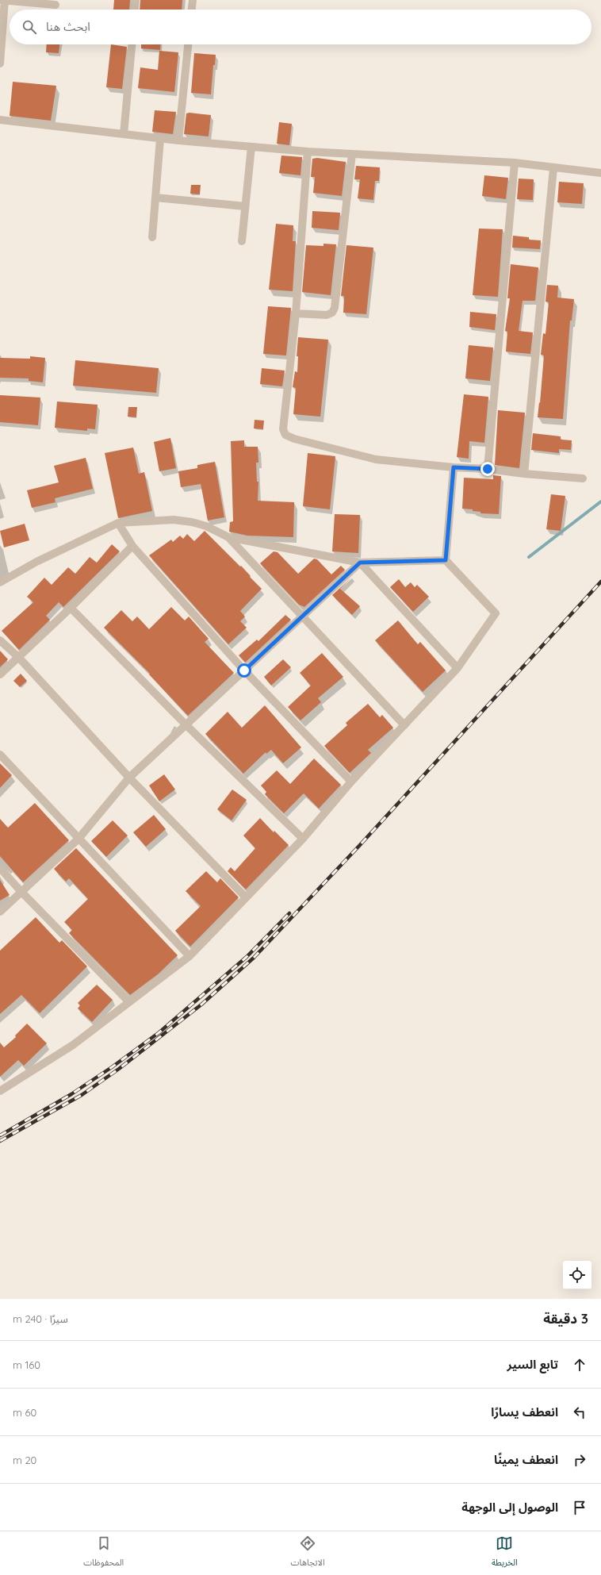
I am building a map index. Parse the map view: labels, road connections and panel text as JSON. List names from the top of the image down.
{
  "page": {
    "search": "ابحث هنا",
    "heading": ["3 دقيقة", "سيرًا · 240 m"],
    "list": [
      ["تابع السير", "160 m"],
      ["انعطف يسارًا", "60 m"],
      ["انعطف يمينًا", "20 m"],
      "الوصول إلى الوجهة"
    ],
    "nav": ["الخريطة", "الاتجاهات", "المحفوظات"]
  }
}
